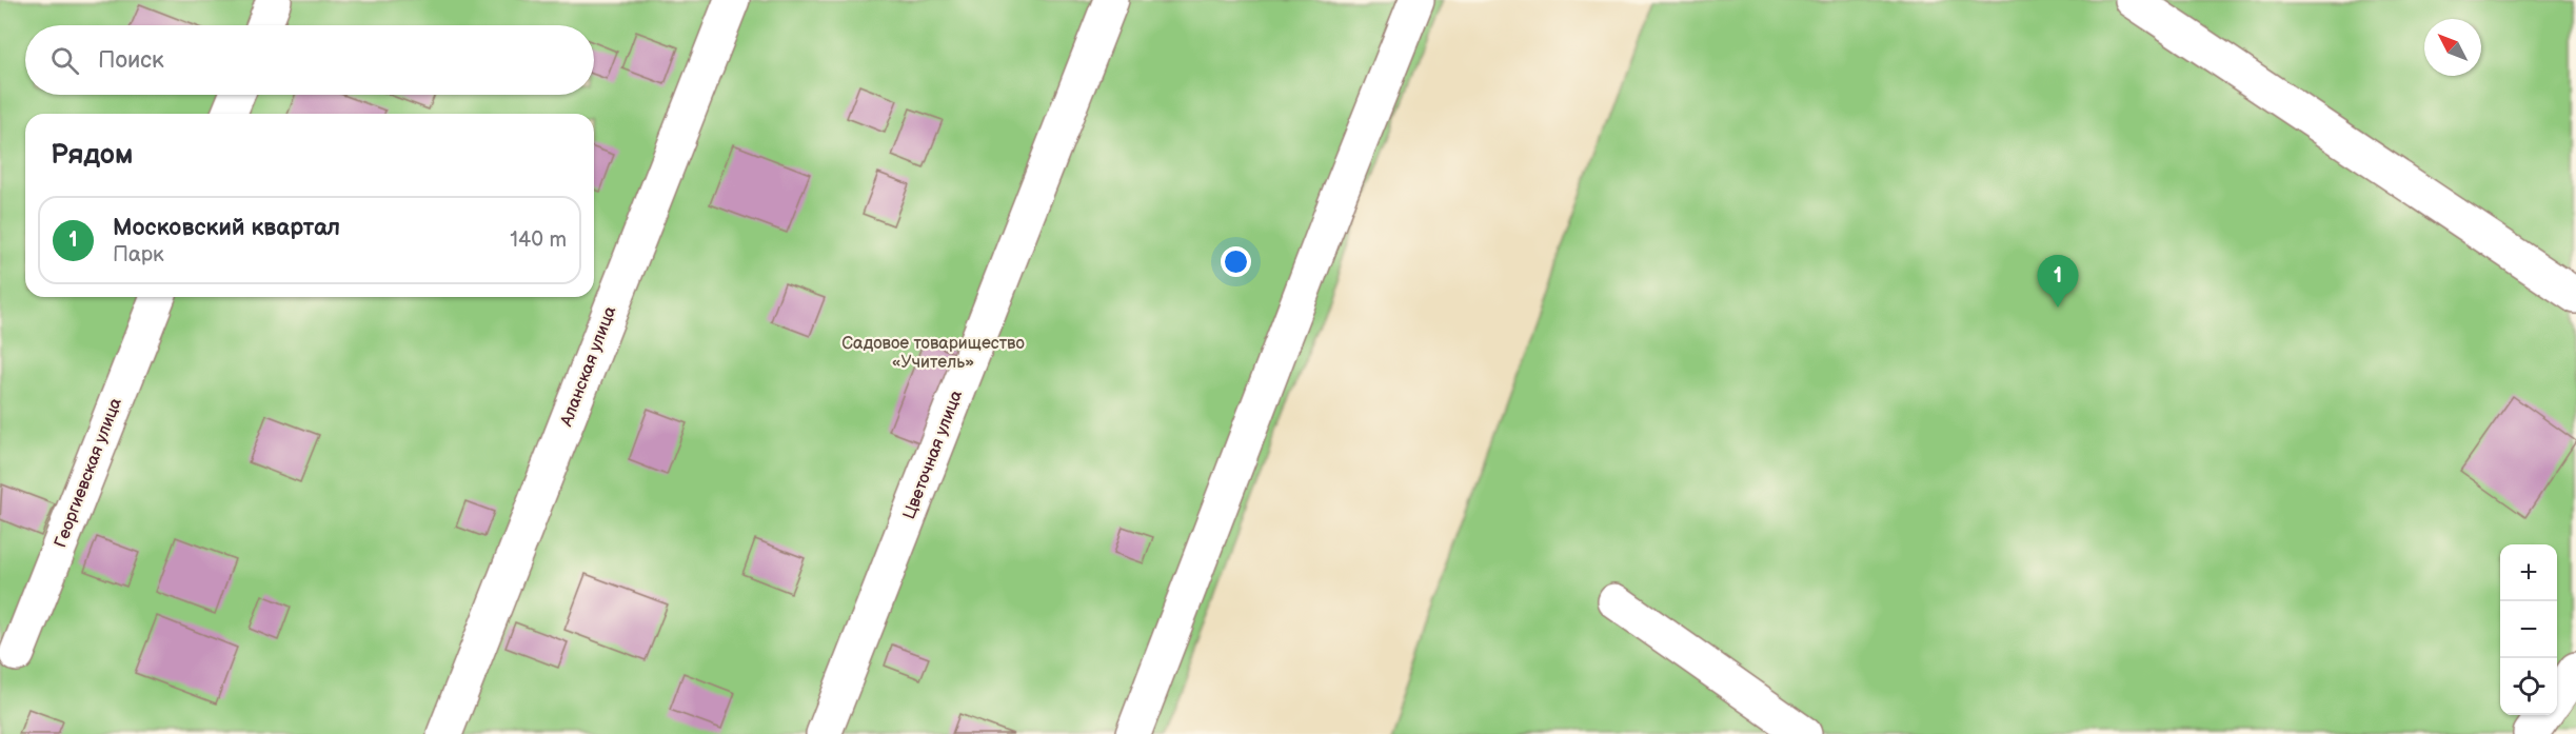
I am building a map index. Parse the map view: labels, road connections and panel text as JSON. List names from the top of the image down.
{
  "streets": {
    "street": ["Аланская улица", "Цветочная улица", "Георгиевская улица"]
  },
  "parks": ["Садовое товарищество «Учитель»"],
  "north": "top left",
  "page": {
    "search": "Поиск",
    "heading": "Рядом",
    "list": [
      {
        "mark": "1",
        "name": "Московский квартал",
        "note": "Парк",
        "value": "140 m"
      }
    ],
    "pins": "1",
    "map_buttons": ["+", "−"]
  }
}
